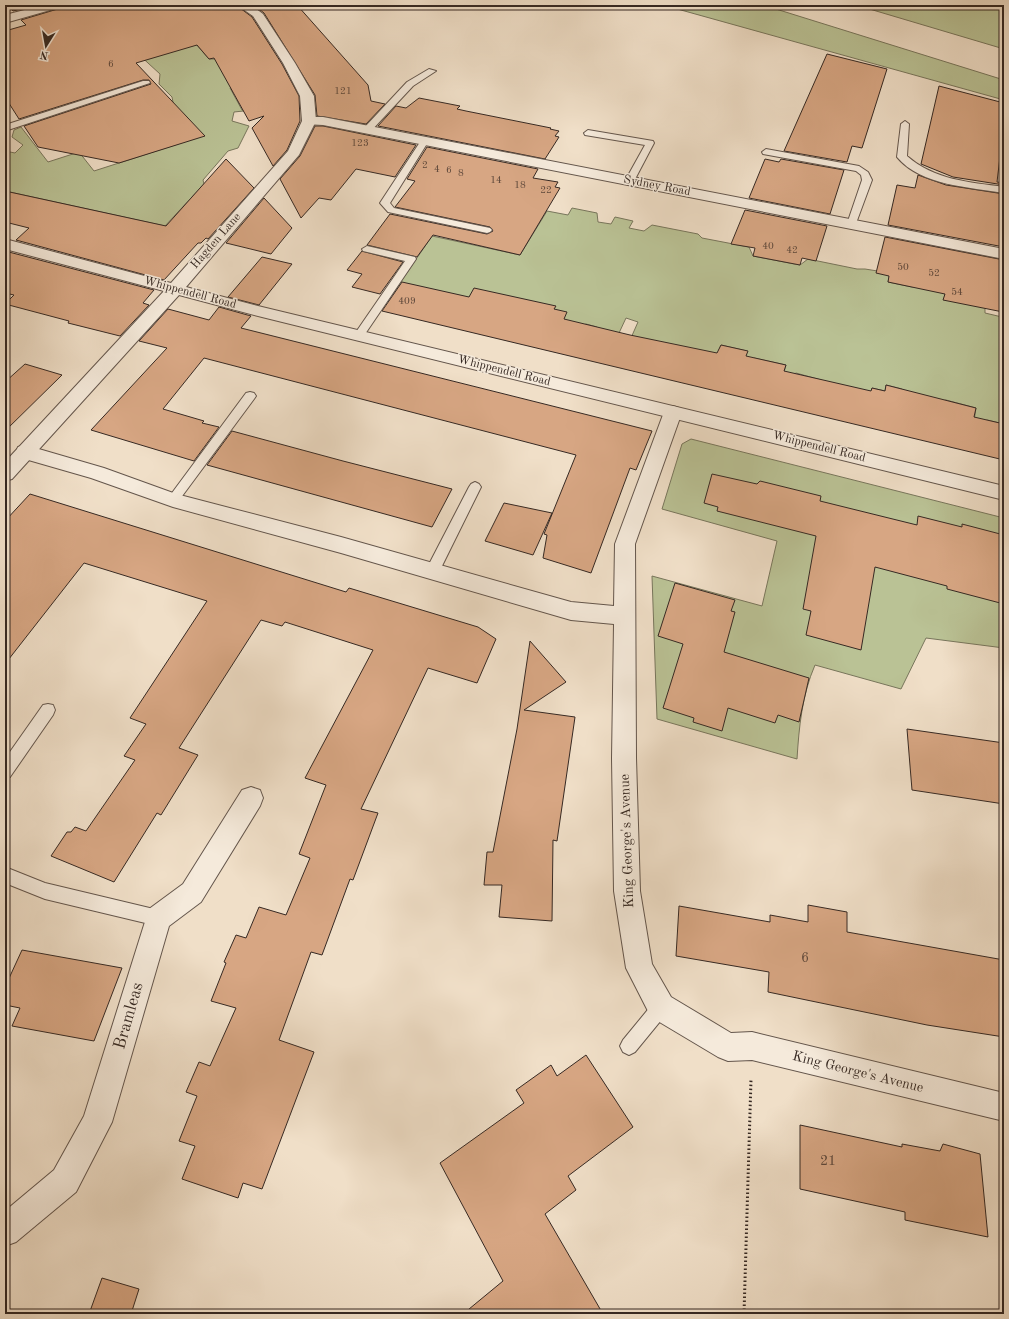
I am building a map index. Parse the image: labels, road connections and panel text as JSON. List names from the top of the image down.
{
  "streets": {
    "street": [
      "Sydney Road",
      "Hagden Lane",
      "Whippendell Road",
      "King George's Avenue",
      "Bramleas"
    ]
  },
  "crossings": [
    ["Sydney Road", "Hagden Lane"],
    ["Hagden Lane", "Whippendell Road"],
    ["Whippendell Road", "King George's Avenue"]
  ],
  "house_numbers": [
    "6",
    "121",
    "123",
    "2",
    "4",
    "6",
    "8",
    "14",
    "18",
    "22",
    "40",
    "42",
    "50",
    "52",
    "54",
    "409",
    "6",
    "21"
  ],
  "north": "bottom"
}
